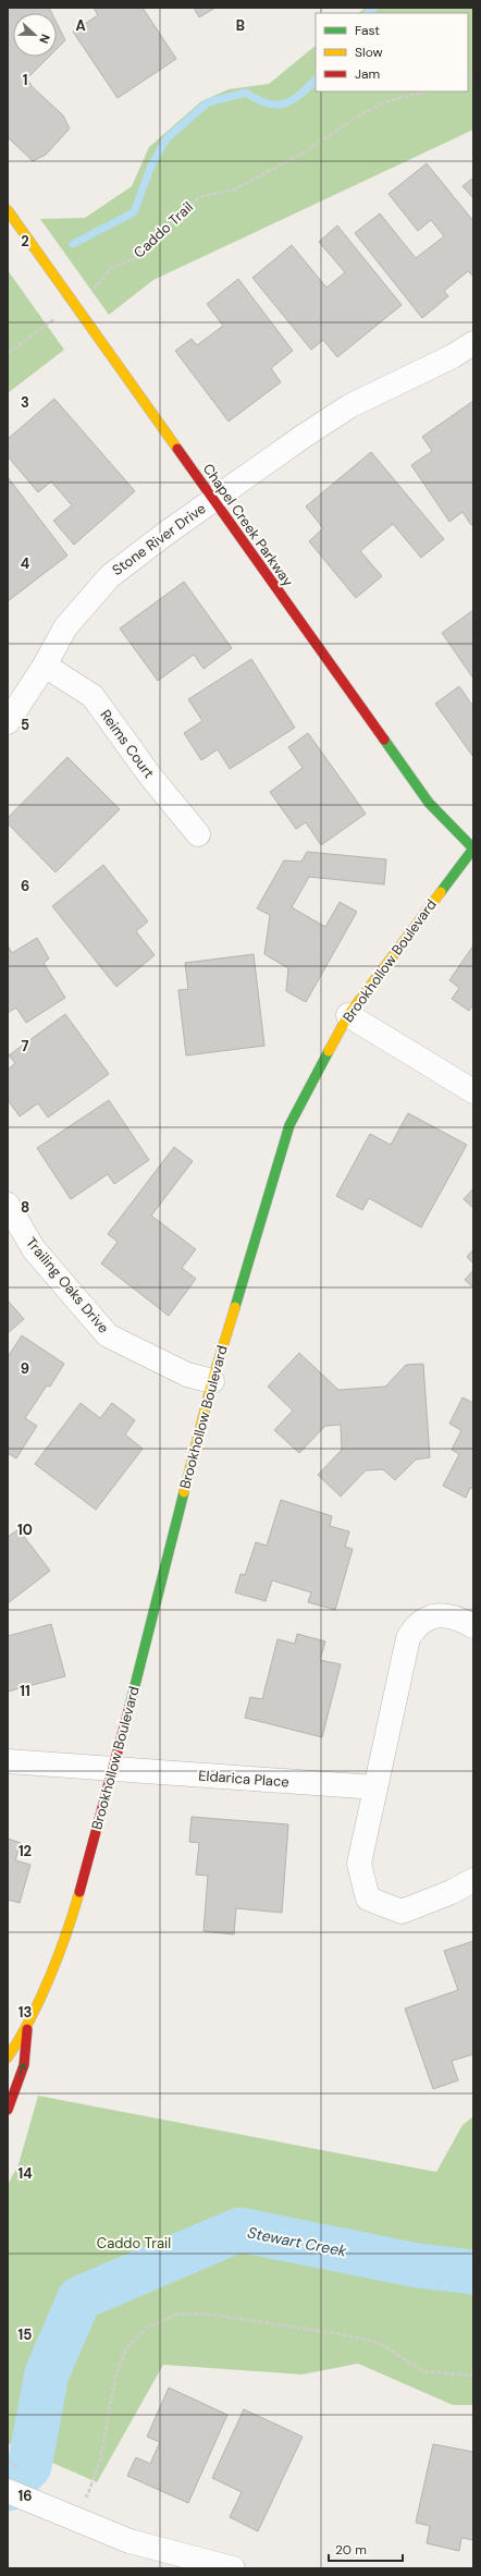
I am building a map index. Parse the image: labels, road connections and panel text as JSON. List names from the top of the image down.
{
  "streets": {
    "street": [
      "Chapel Creek Parkway",
      "Stone River Drive",
      "Reims Court",
      "Brookhollow Boulevard",
      "Trailing Oaks Drive",
      "Eldarica Place"
    ],
    "path": ["Caddo Trail"]
  },
  "crossings": [
    ["Caddo Trail", "Chapel Creek Parkway"],
    ["Chapel Creek Parkway", "Stone River Drive"],
    ["Chapel Creek Parkway", "Brookhollow Boulevard"],
    ["Stone River Drive", "Reims Court"],
    ["Brookhollow Boulevard", "Trailing Oaks Drive"],
    ["Brookhollow Boulevard", "Eldarica Place"]
  ],
  "water": ["Stewart Creek"],
  "parks": ["Caddo Trail"],
  "legend": ["Fast", "Slow", "Jam"],
  "scale_bar": "20 m",
  "north": "right",
  "grid": {
    "columns": ["A", "B"],
    "rows": [
      "1",
      "2",
      "3",
      "4",
      "5",
      "6",
      "7",
      "8",
      "9",
      "10",
      "11",
      "12",
      "13",
      "14",
      "15",
      "16"
    ]
  }
}
